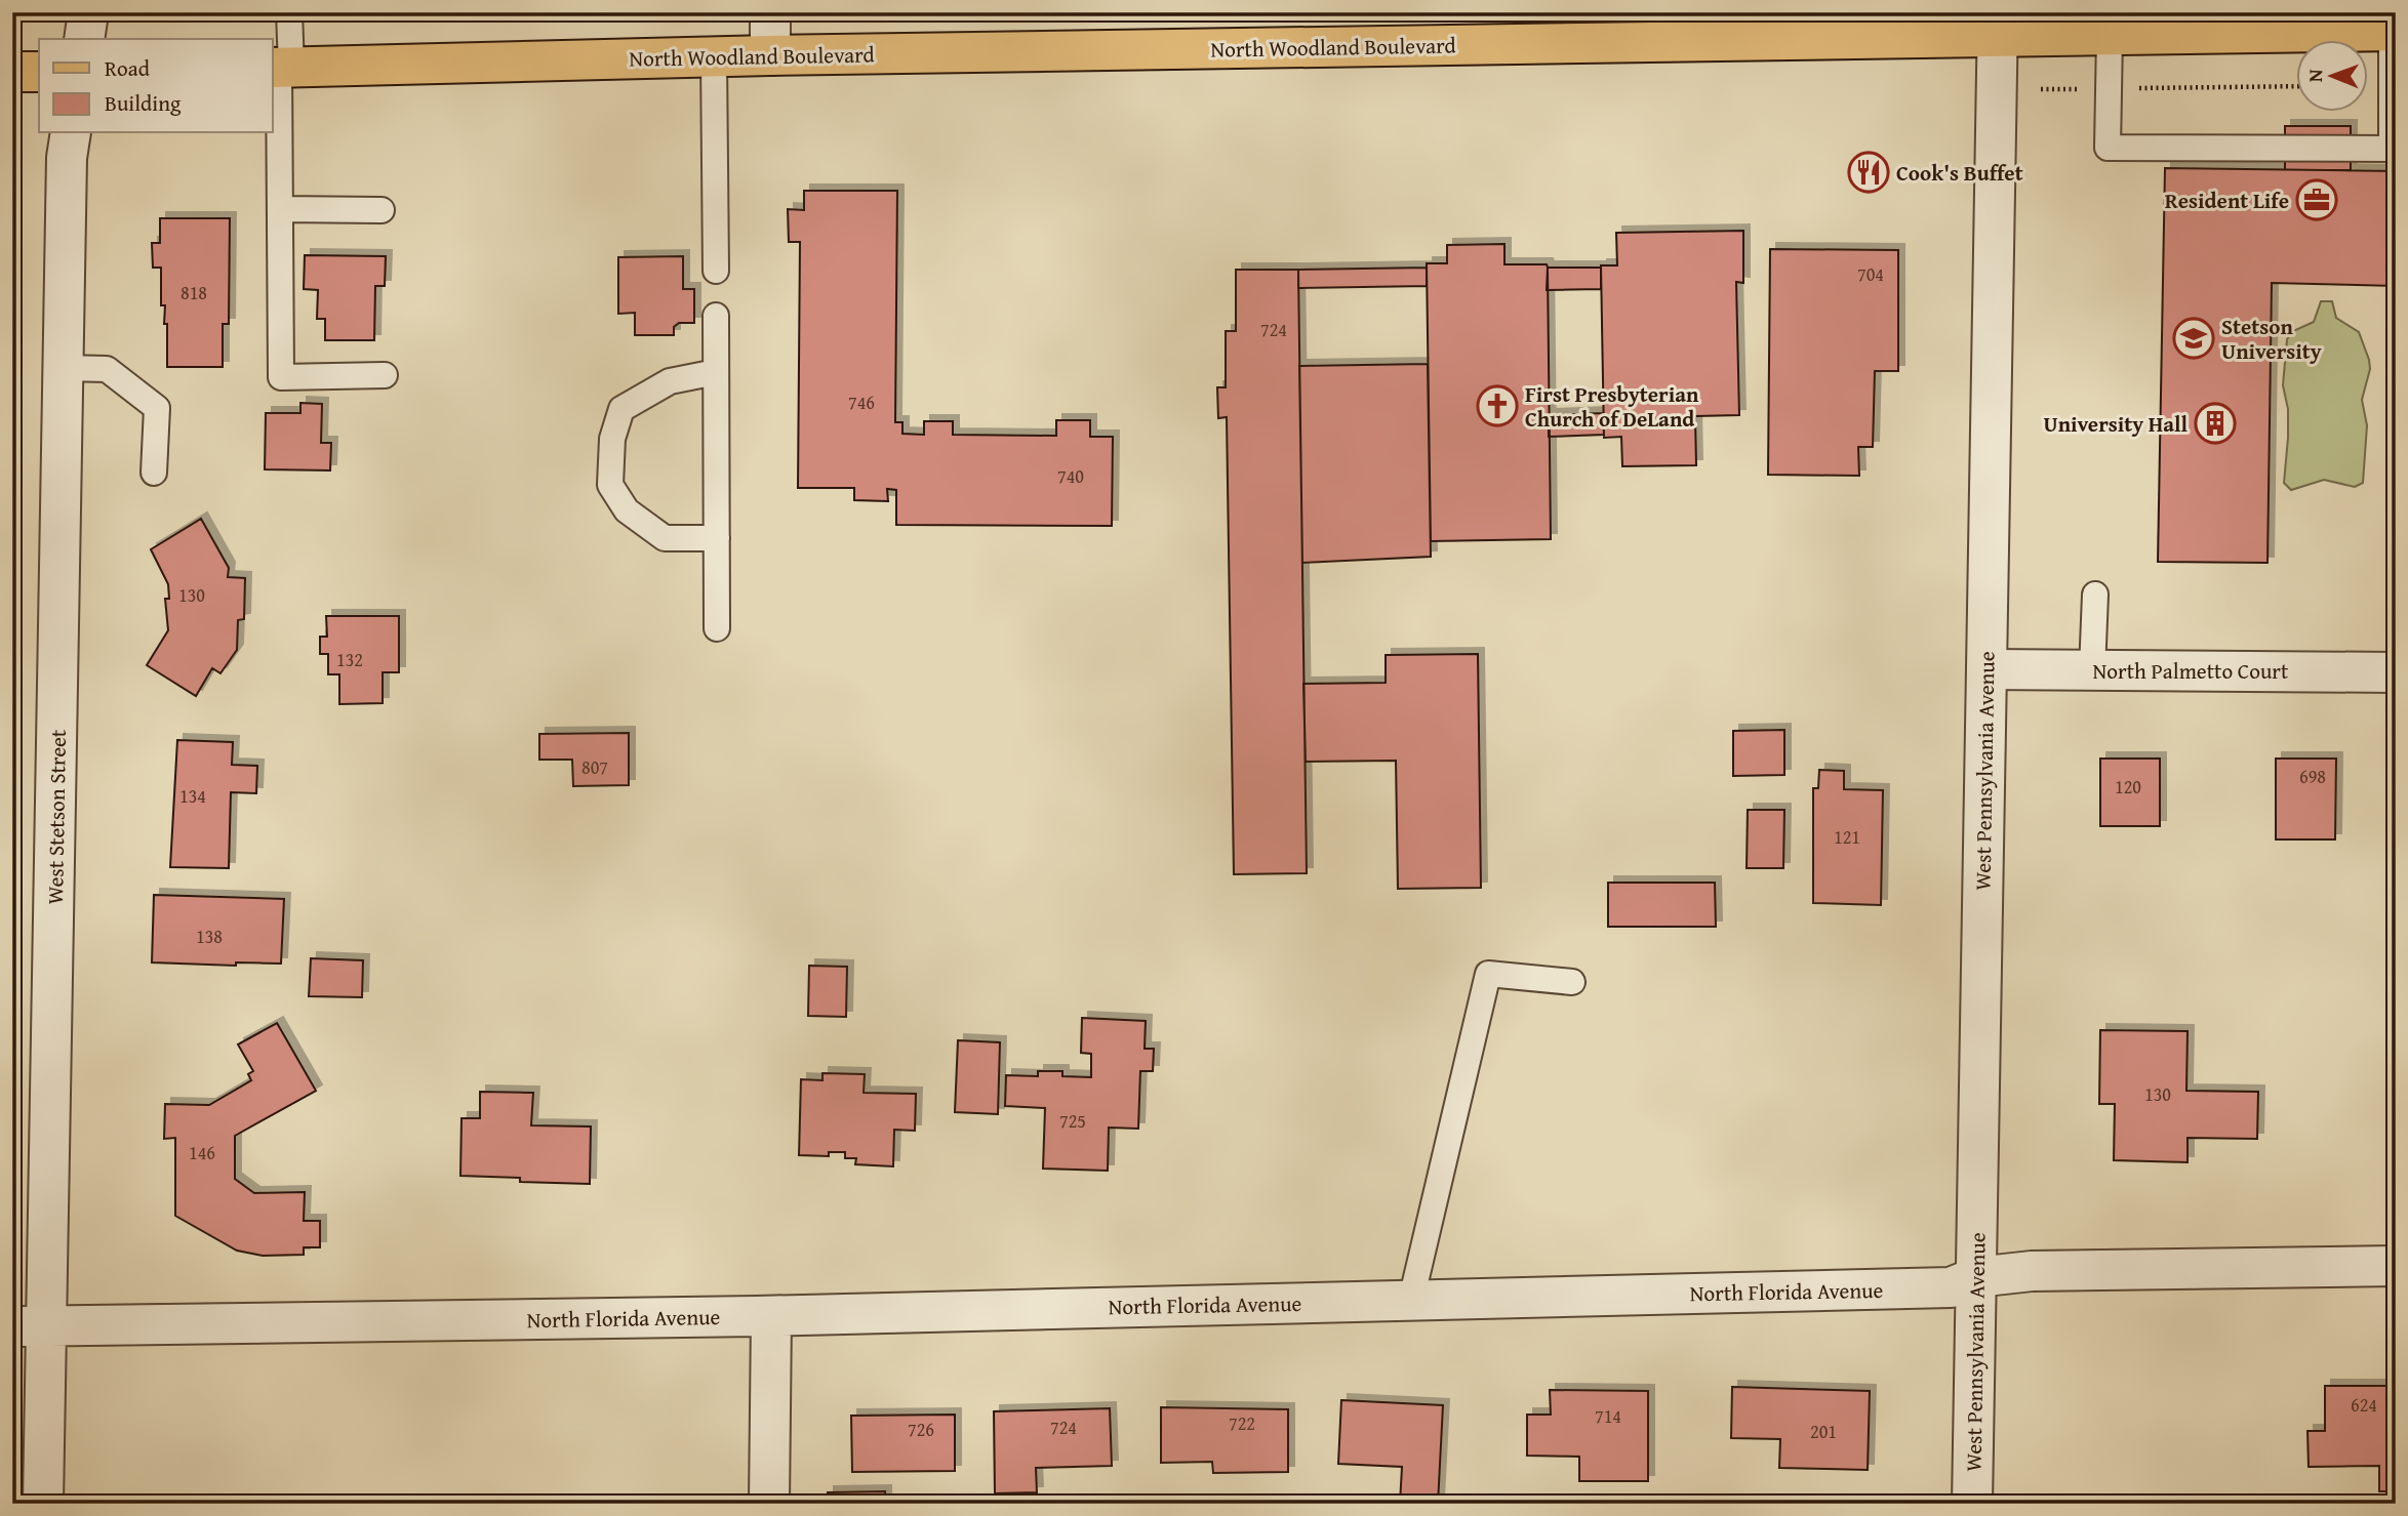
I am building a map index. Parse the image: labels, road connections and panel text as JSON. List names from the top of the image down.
{
  "streets": {
    "main road": ["North Woodland Boulevard"],
    "street": [
      "North Palmetto Court",
      "West Pennsylvania Avenue",
      "West Stetson Street",
      "North Florida Avenue"
    ]
  },
  "crossings": [
    ["North Woodland Boulevard", "West Pennsylvania Avenue"],
    ["North Palmetto Court", "West Pennsylvania Avenue"],
    ["West Pennsylvania Avenue", "North Florida Avenue"],
    ["West Stetson Street", "North Florida Avenue"]
  ],
  "places": {
    "restaurant": ["Cook's Buffet"],
    "office": ["Resident Life"],
    "school or university": ["Stetson University"],
    "church": ["First Presbyterian Church of DeLand"],
    "building": ["University Hall"]
  },
  "house_numbers": [
    "704",
    "818",
    "724",
    "746",
    "740",
    "130",
    "132",
    "807",
    "698",
    "120",
    "134",
    "121",
    "138",
    "130",
    "725",
    "146",
    "624",
    "714",
    "722",
    "724",
    "726",
    "201"
  ],
  "legend": ["Road", "Building"],
  "north": "left"
}
